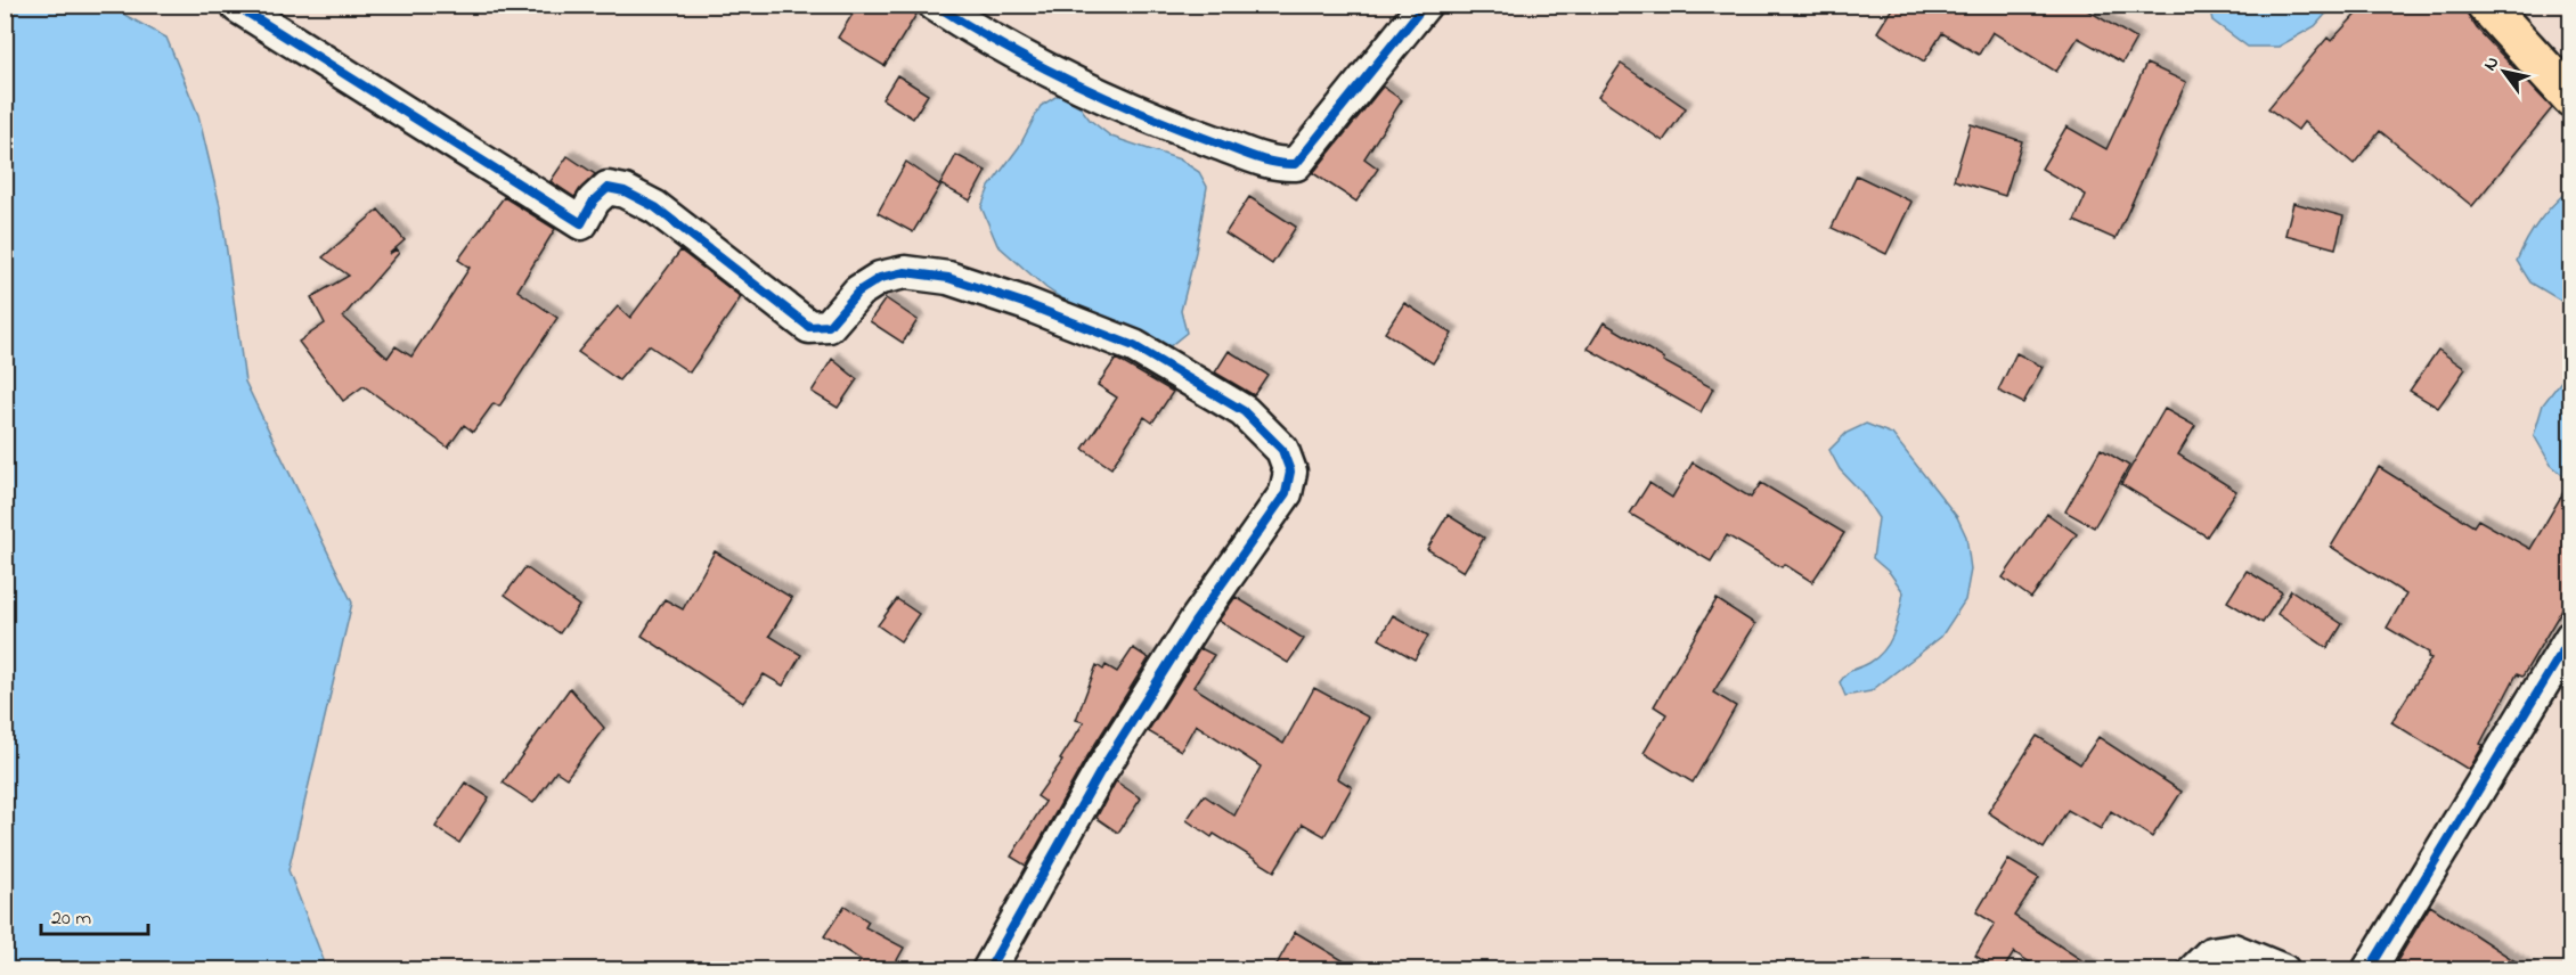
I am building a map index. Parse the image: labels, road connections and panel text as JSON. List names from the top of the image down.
{
  "scale_bar": "20 m",
  "north": "top left"
}
